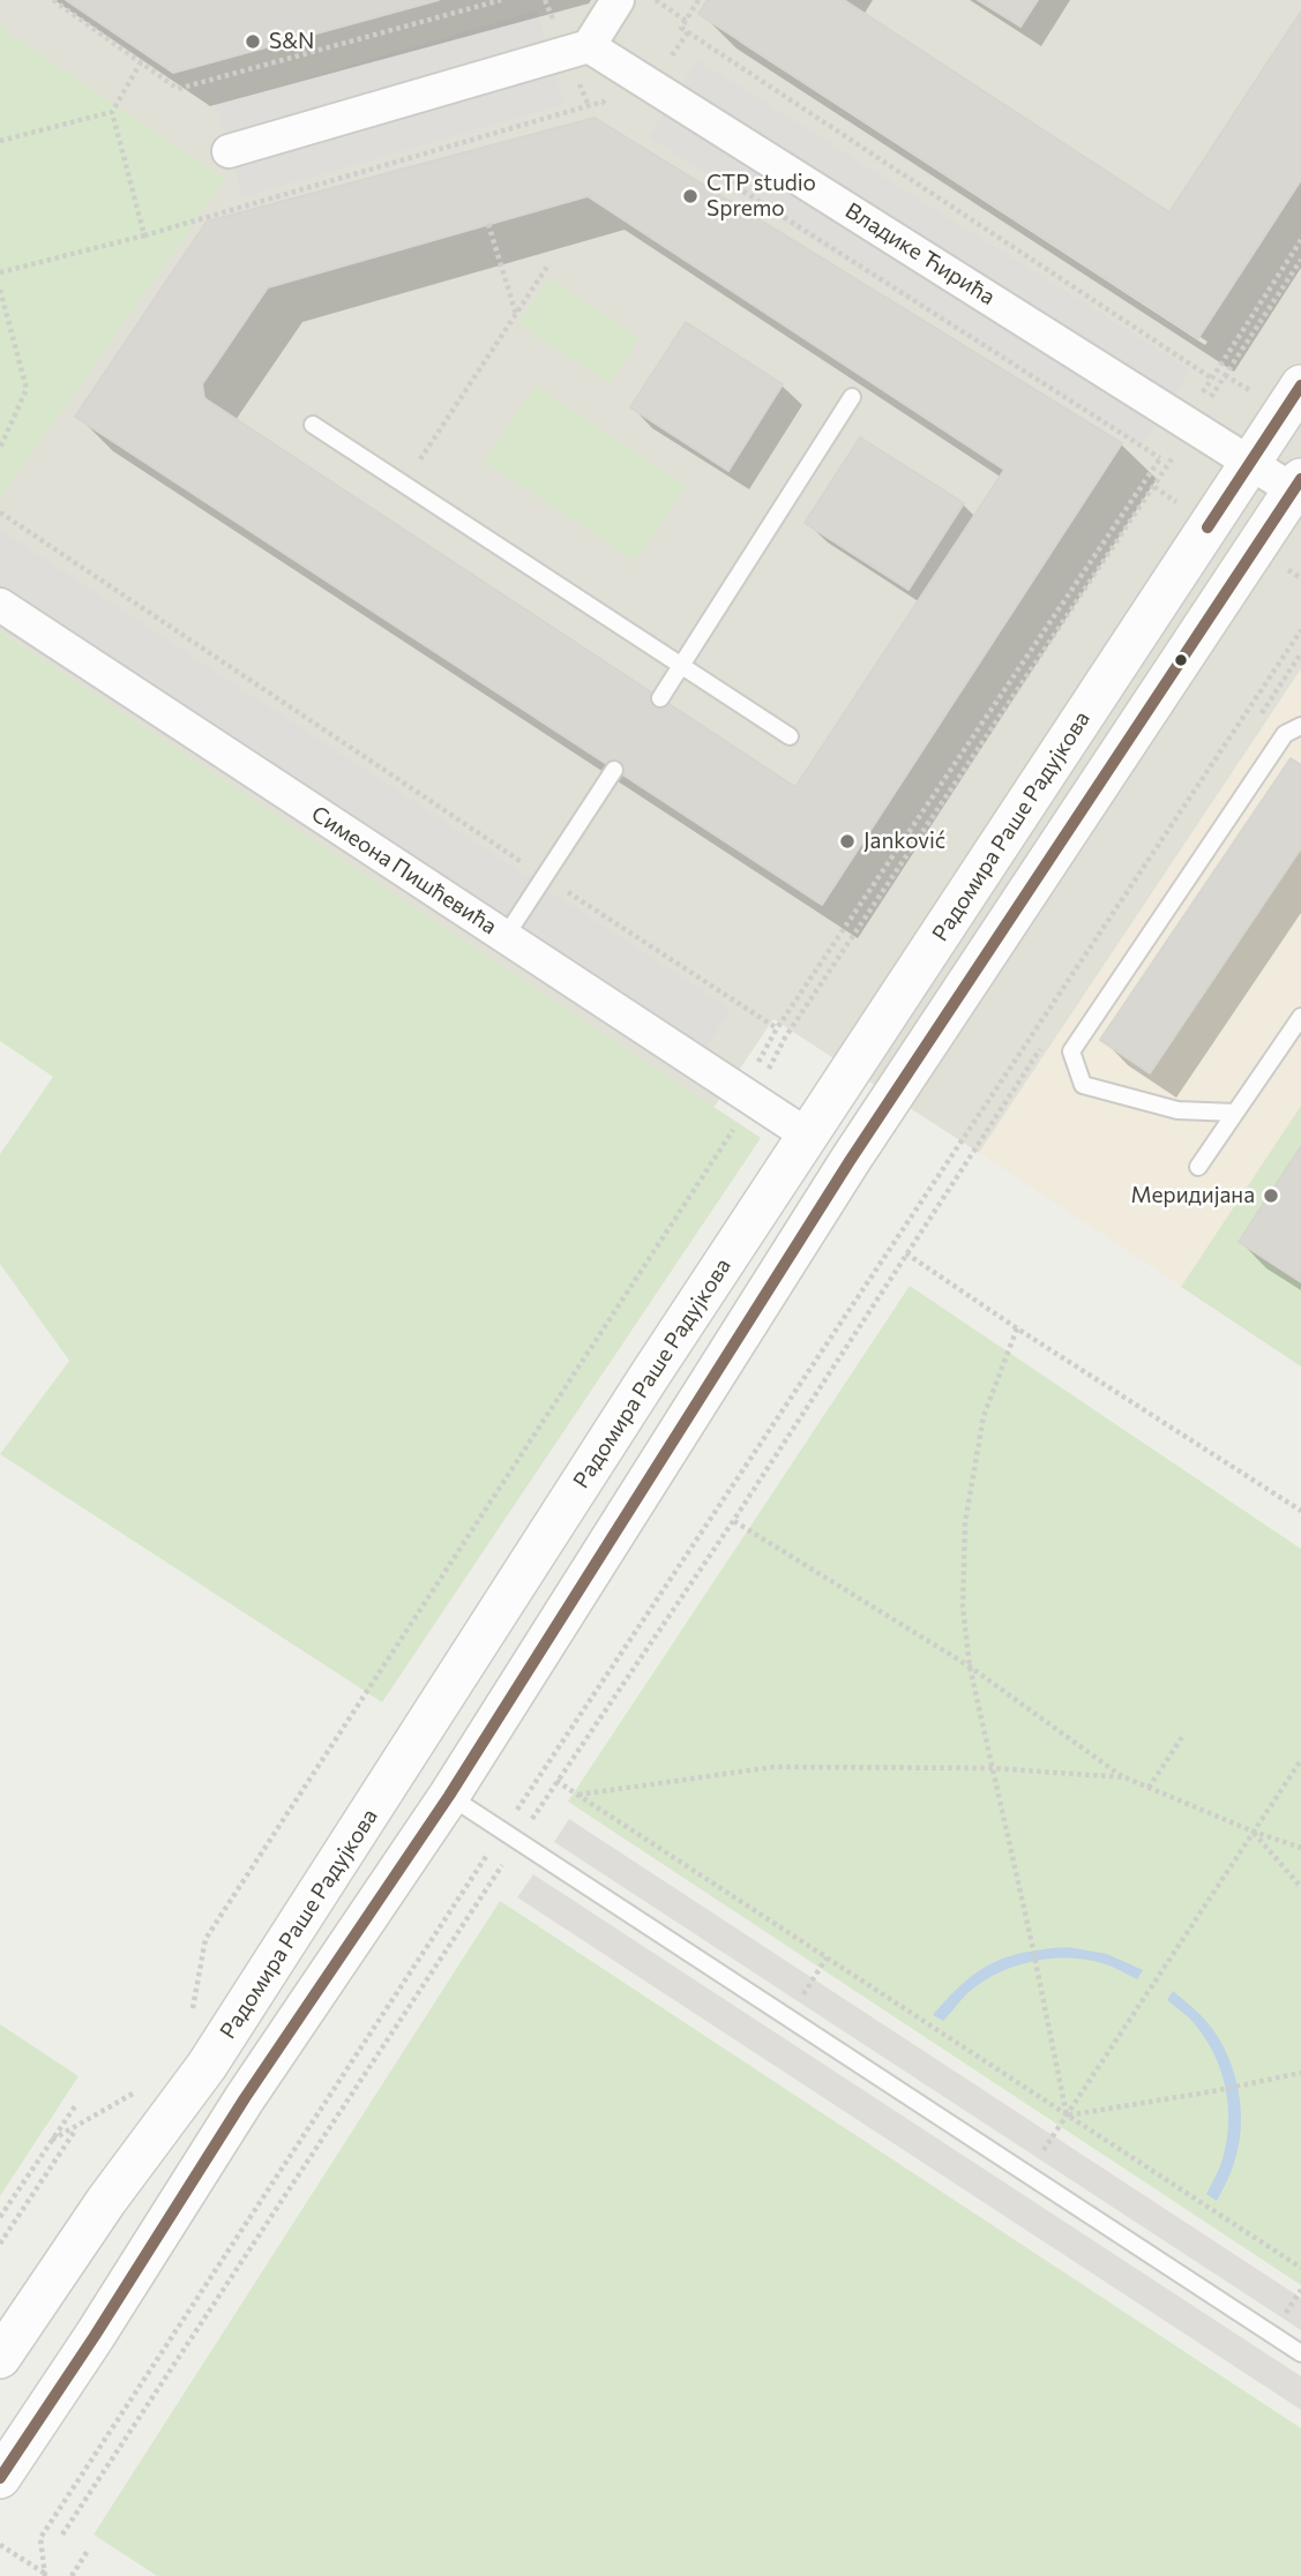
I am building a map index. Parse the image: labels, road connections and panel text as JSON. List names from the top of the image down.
{
  "streets": {
    "street": ["Владике Ћирића", "Радомира Раше Радујкова", "Симеона Пишћевића"]
  },
  "crossings": [
    ["Владике Ћирића", "Радомира Раше Радујкова"],
    ["Радомира Раше Радујкова", "Симеона Пишћевића"]
  ],
  "places": [
    "S&N",
    "CTP studio Spremo",
    "Janković",
    "Меридијана"
  ]
}
